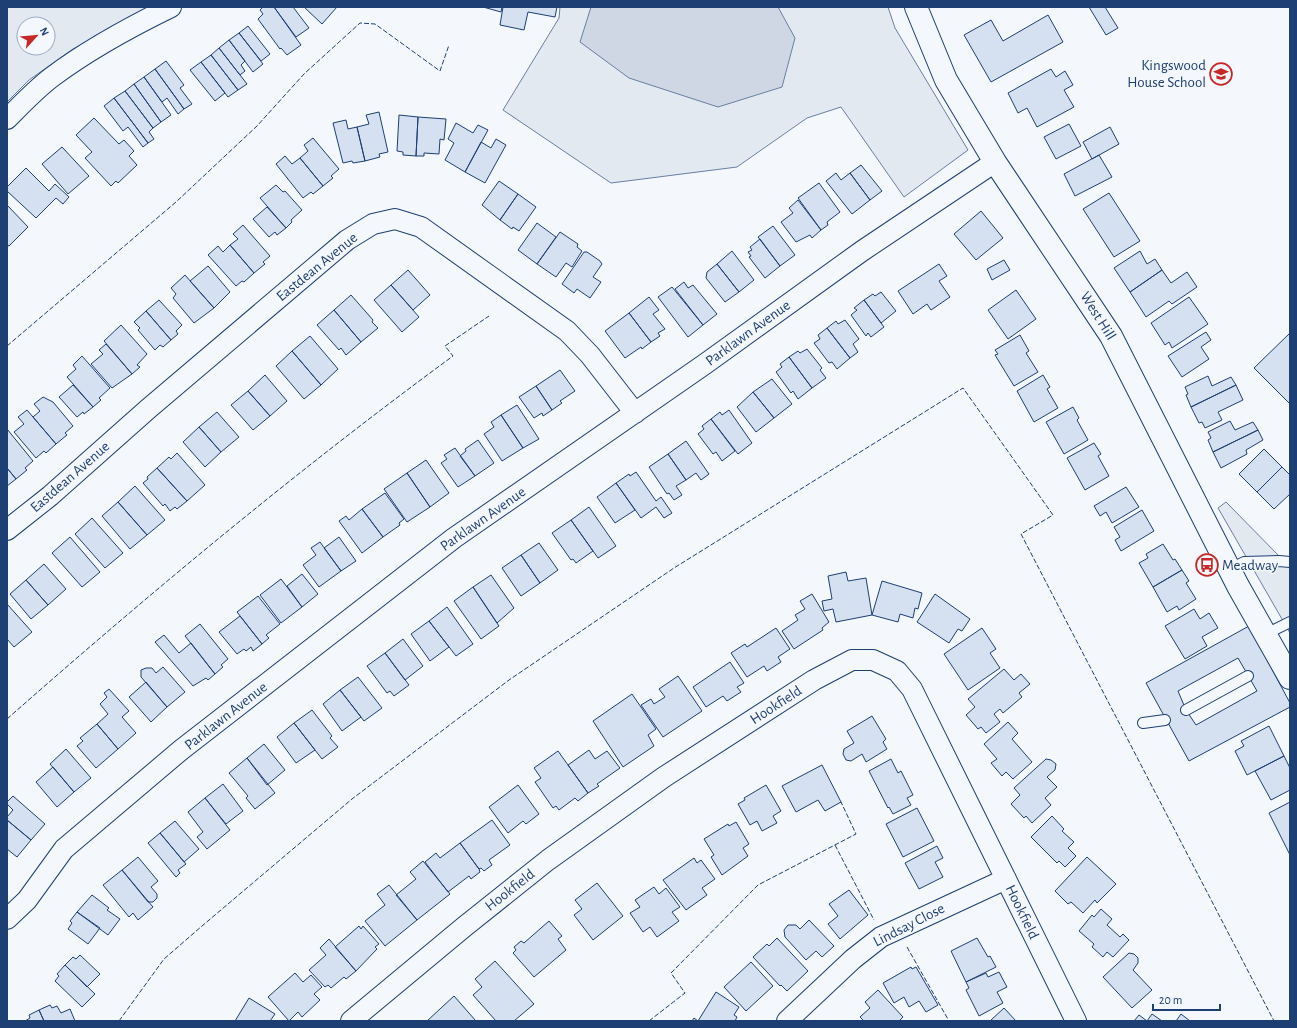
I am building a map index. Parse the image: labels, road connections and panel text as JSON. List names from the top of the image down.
{
  "streets": {
    "main road": ["West Hill"],
    "street": [
      "Eastdean Avenue",
      "Parklawn Avenue",
      "Hookfield",
      "Lindsay Close"
    ]
  },
  "crossings": [
    ["Eastdean Avenue", "Parklawn Avenue"],
    ["West Hill", "Parklawn Avenue"],
    ["Hookfield", "Lindsay Close"]
  ],
  "places": {
    "school or university": ["Kingswood House School"],
    "bus stop": ["Meadway"]
  },
  "scale_bar": "20 m",
  "north": "top right"
}
